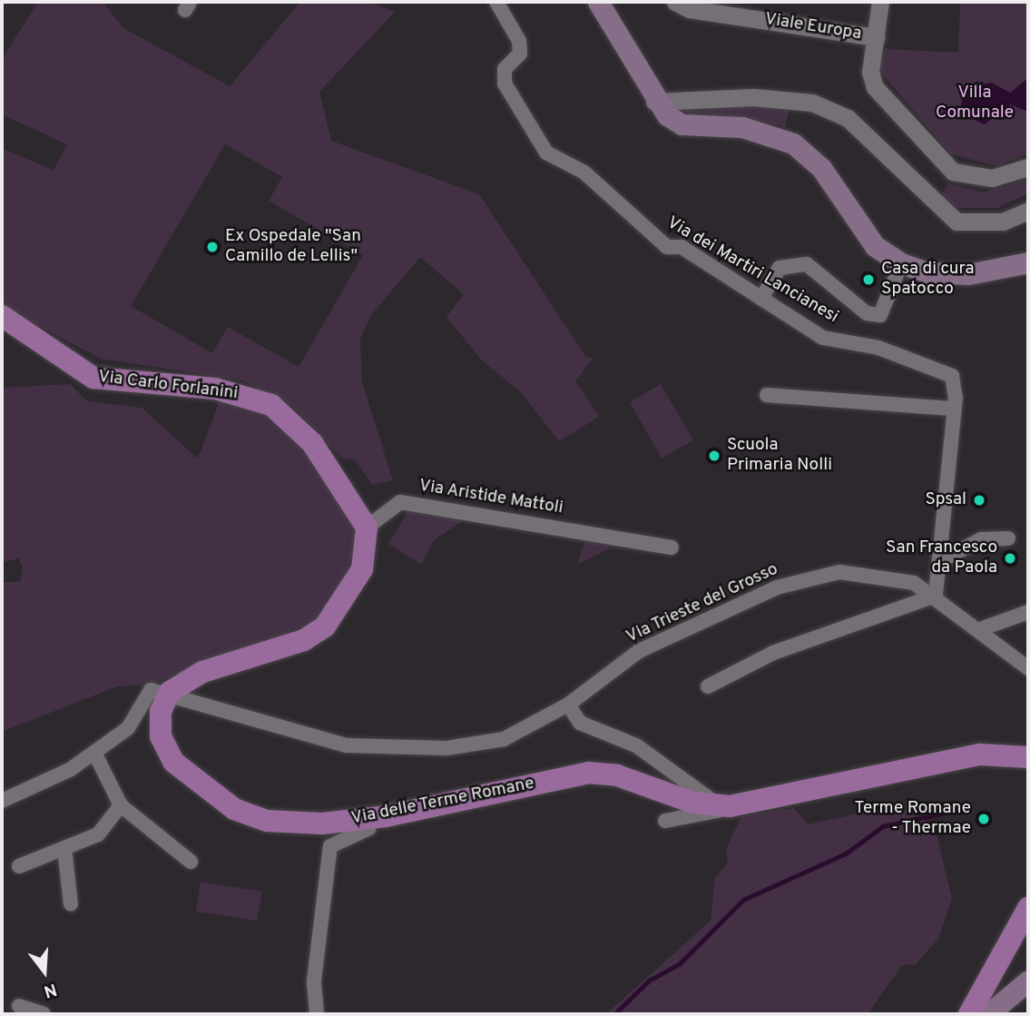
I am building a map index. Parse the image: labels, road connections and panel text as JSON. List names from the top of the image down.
{
  "streets": {
    "main road": ["Via Carlo Forlanini", "Via delle Terme Romane"],
    "street": [
      "Viale Europa",
      "Via dei Martiri Lancianesi",
      "Via Aristide Mattoli",
      "Via Trieste del Grosso"
    ]
  },
  "crossings": [
    ["Via dei Martiri Lancianesi", "Via Trieste del Grosso"],
    ["Via Carlo Forlanini", "Via Aristide Mattoli"],
    ["Via Trieste del Grosso", "Via delle Terme Romane"]
  ],
  "parks": ["Villa Comunale"],
  "places": [
    "Ex Ospedale \"San Camillo de Lellis\"",
    "Casa di cura Spatocco",
    "Scuola Primaria Nolli",
    "Spsal",
    "San Francesco da Paola",
    "Terme Romane - Thermae"
  ],
  "north": "bottom"
}
